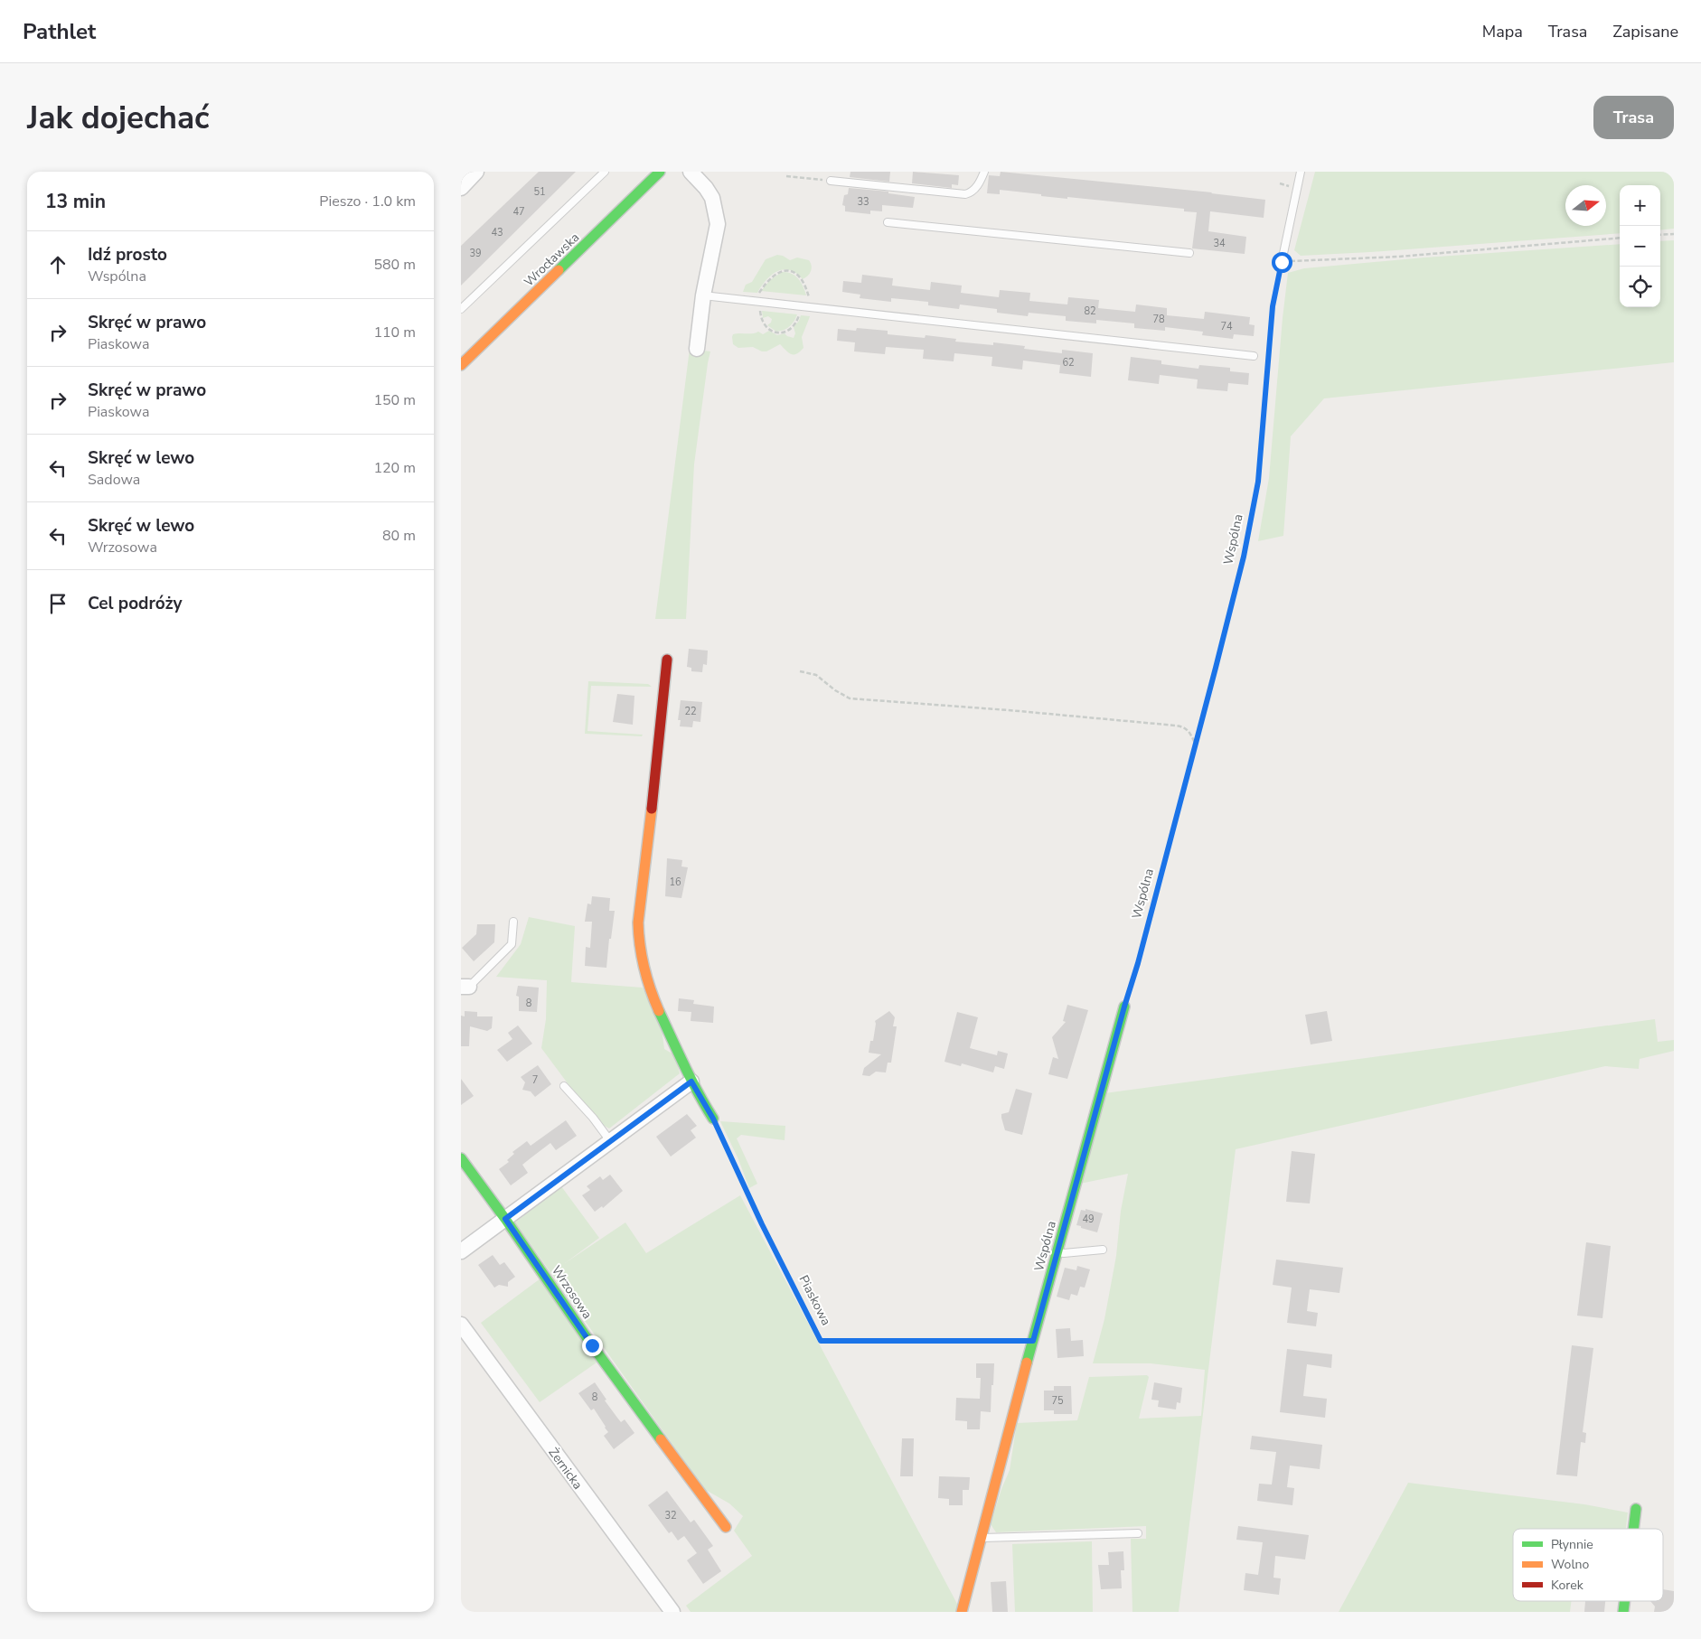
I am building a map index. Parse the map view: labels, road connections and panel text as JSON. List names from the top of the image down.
{
  "streets": {
    "street": [
      "Wrocławska",
      "Wspólna",
      "Wrzosowa",
      "Żernicka"
    ],
    "path": ["Piaskowa"]
  },
  "crossings": [
    ["Wspólna", "Piaskowa"]
  ],
  "house_numbers": [
    "51",
    "33",
    "47",
    "43",
    "34",
    "39",
    "82",
    "78",
    "74",
    "62",
    "22",
    "16",
    "8",
    "7",
    "49",
    "8",
    "75",
    "32"
  ],
  "legend": ["Płynnie", "Wolno", "Korek"],
  "north": "right",
  "page": {
    "header": "Pathlet",
    "nav": ["Mapa", "Trasa", "Zapisane"],
    "buttons": "Trasa",
    "title": "Jak dojechać",
    "heading": ["13 min", "Pieszo · 1.0 km"],
    "map_buttons": ["+", "−"],
    "list": [
      ["Idź prosto", "Wspólna", "580 m"],
      ["Skręć w prawo", "Piaskowa", "110 m"],
      ["Skręć w prawo", "Piaskowa", "150 m"],
      ["Skręć w lewo", "Sadowa", "120 m"],
      ["Skręć w lewo", "Wrzosowa", "80 m"],
      "Cel podróży"
    ]
  }
}
